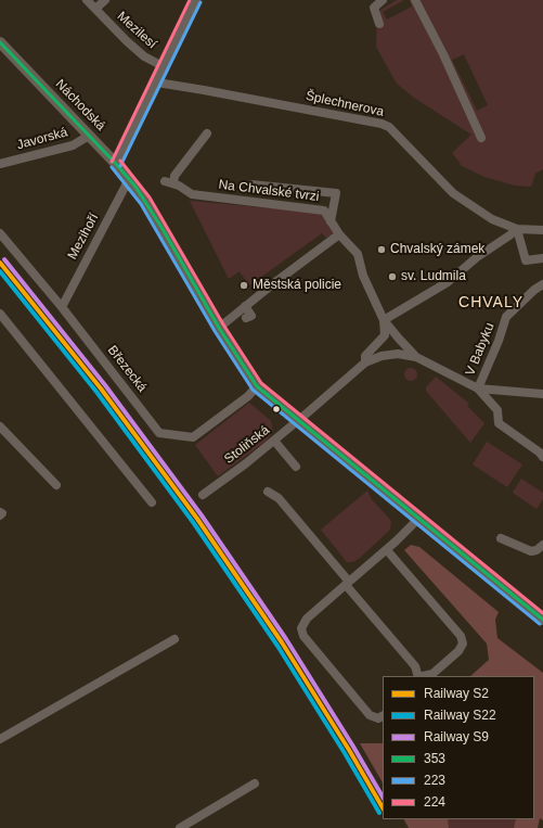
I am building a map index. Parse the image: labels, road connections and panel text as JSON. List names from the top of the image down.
{
  "streets": {
    "main road": ["Náchodská"],
    "street": [
      "Mezilesí",
      "Šplechnerova",
      "Javorská",
      "Na Chvalské tvrzi",
      "Mezihoří",
      "V Babyku",
      "Březecká",
      "Stoliňská"
    ]
  },
  "crossings": [
    ["Náchodská", "Javorská"],
    ["Náchodská", "Mezihoří"],
    ["Náchodská", "Březecká"],
    ["Náchodská", "Stoliňská"],
    ["Na Chvalské tvrzi", "Stoliňská"],
    ["Mezihoří", "Březecká"],
    ["V Babyku", "Stoliňská"]
  ],
  "districts": ["CHVALY"],
  "places": ["Chvalský zámek", "sv. Ludmila", "Městská policie"],
  "lines": [
    "transit line 224",
    "transit line 223",
    "transit line 353",
    "rail line S9",
    "rail line S2",
    "rail line S22"
  ],
  "legend": [
    "Railway S2",
    "Railway S22",
    "Railway S9",
    "353",
    "223",
    "224"
  ]
}
